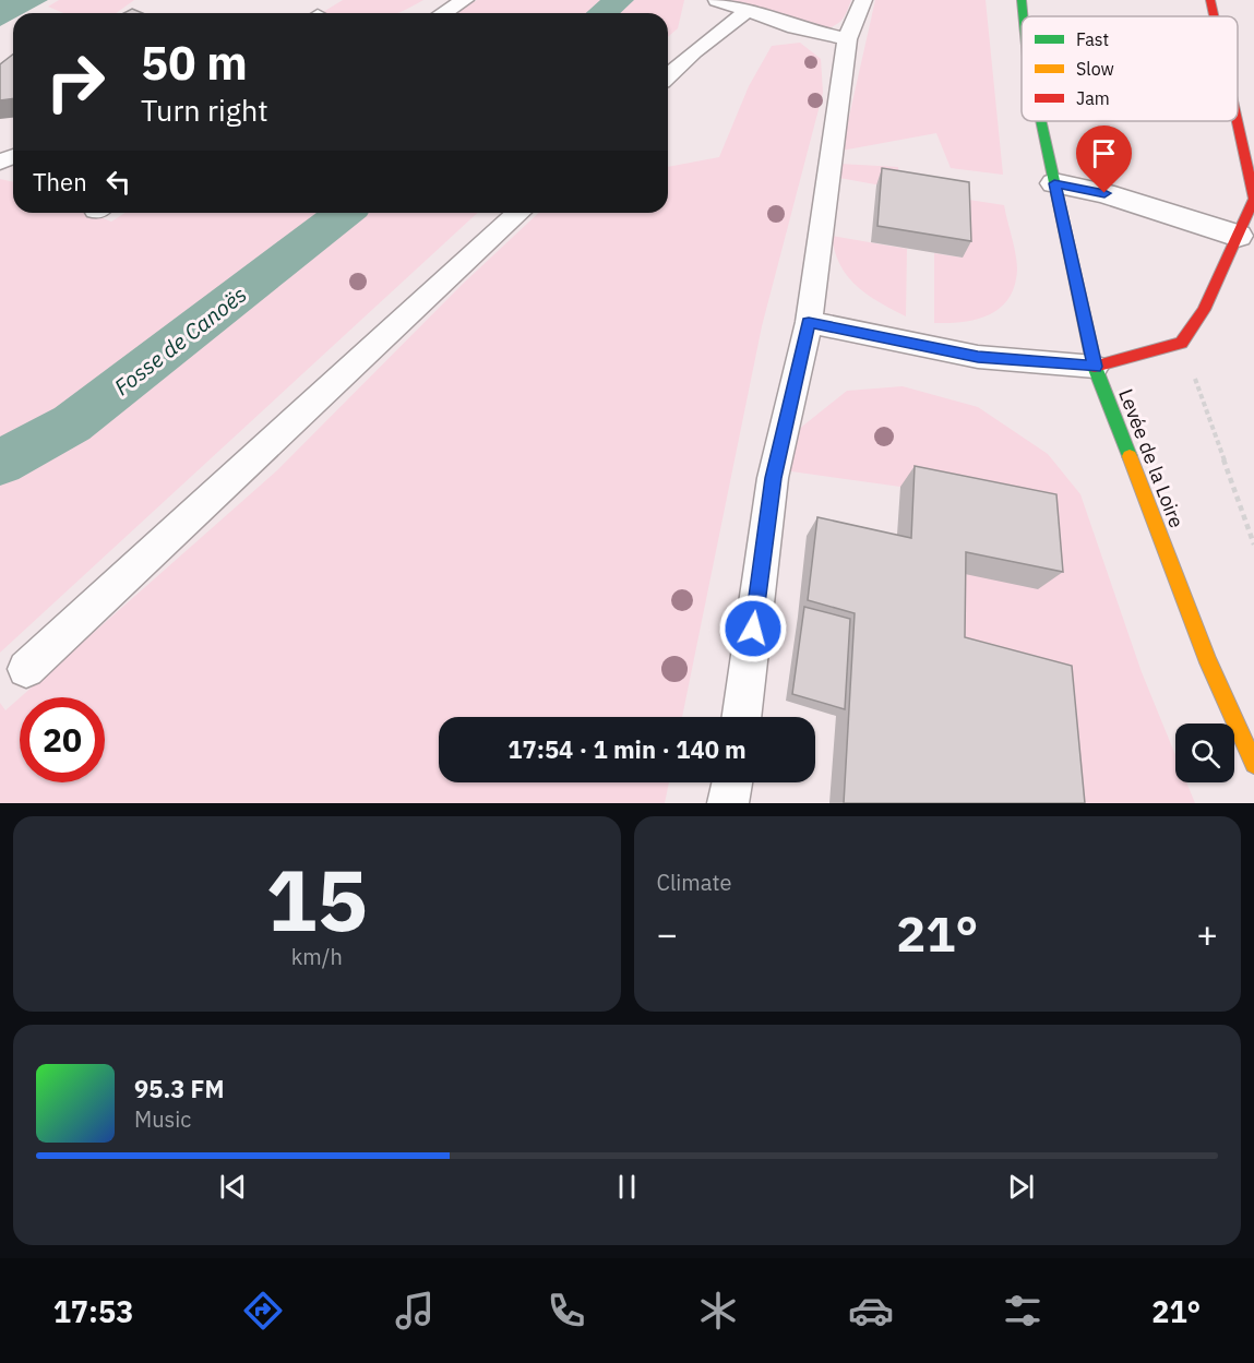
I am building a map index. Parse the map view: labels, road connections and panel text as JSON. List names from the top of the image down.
{
  "streets": {
    "main road": ["Levée de la Loire"]
  },
  "water": ["Fosse de Canoës"],
  "legend": ["Fast", "Slow", "Jam"],
  "page": {
    "turn": ["50 m", "Turn right"],
    "then": "Then",
    "limit": "20",
    "trip": "17:54 · 1 min · 140 m",
    "tile": [
      ["15", "km/h"],
      "Climate"
    ],
    "heat": ["−", "21°", "+"],
    "song": ["95.3 FM", "Music"],
    "tabs": ["17:53", "21°"]
  }
}
